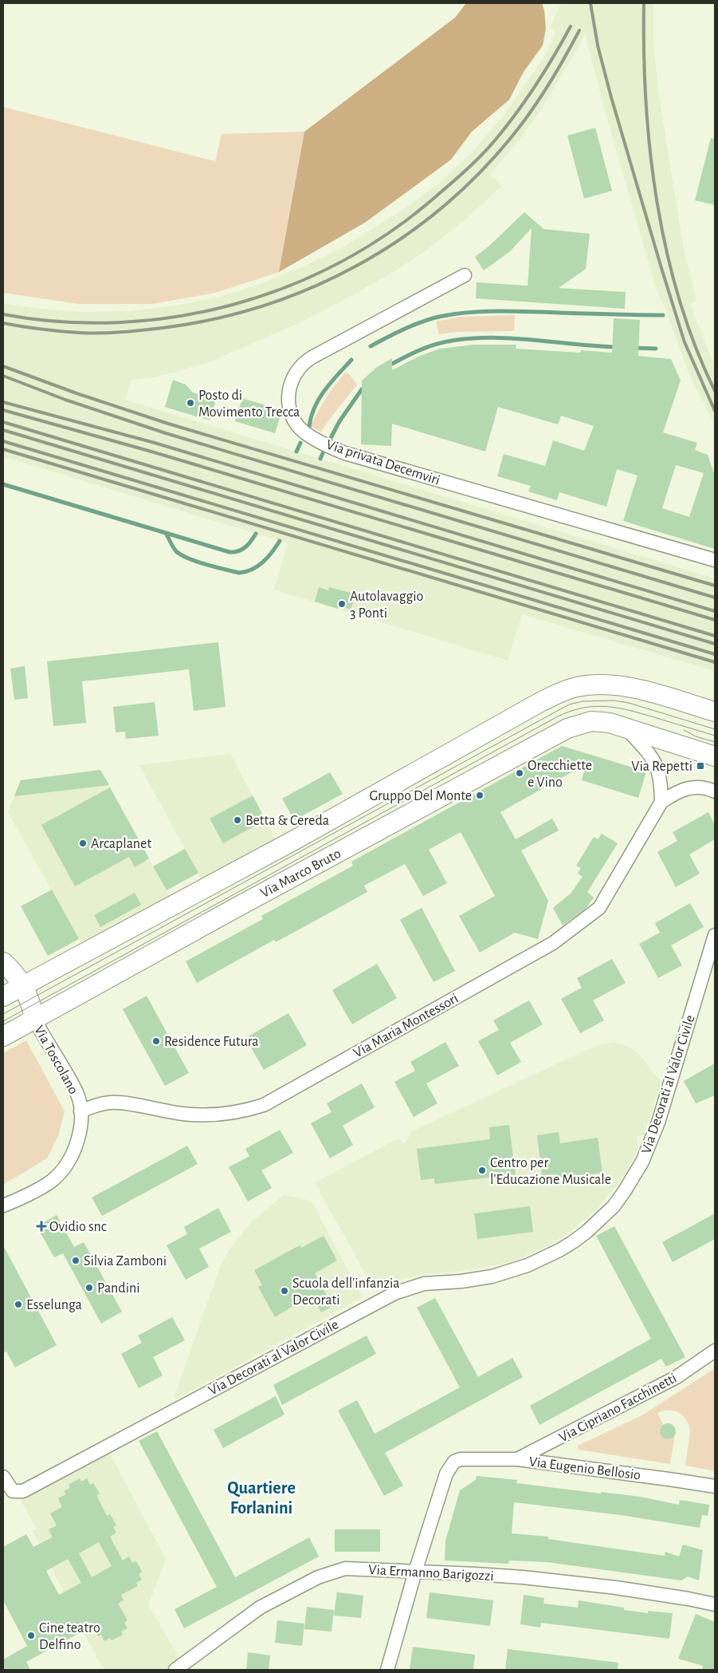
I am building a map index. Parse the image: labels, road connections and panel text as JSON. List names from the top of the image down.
{
  "streets": {
    "main road": ["Via Marco Bruto"],
    "street": [
      "Via privata Decemviri",
      "Via Maria Montessori",
      "Via Toscolano",
      "Via Decorati al Valor Civile",
      "Via Cipriano Facchinetti",
      "Via Eugenio Bellosio",
      "Via Ermanno Barigozzi"
    ]
  },
  "crossings": [
    ["Via Marco Bruto", "Via Toscolano"],
    ["Via Maria Montessori", "Via Toscolano"],
    ["Via Cipriano Facchinetti", "Via Eugenio Bellosio"],
    ["Via Eugenio Bellosio", "Via Ermanno Barigozzi"]
  ],
  "districts": ["Quartiere Forlanini"],
  "places": {
    "other": [
      "Posto di Movimento Trecca",
      "Autolavaggio 3 Ponti",
      "Orecchiette e Vino",
      "Gruppo Del Monte",
      "Betta & Cereda",
      "Arcaplanet",
      "Residence Futura",
      "Centro per l'Educazione Musicale",
      "Silvia Zamboni",
      "Pandini",
      "Scuola dell'infanzia Decorati",
      "Esselunga",
      "Cine teatro Delfino"
    ],
    "transit": ["Via Repetti"],
    "health": ["Ovidio snc"]
  }
}
